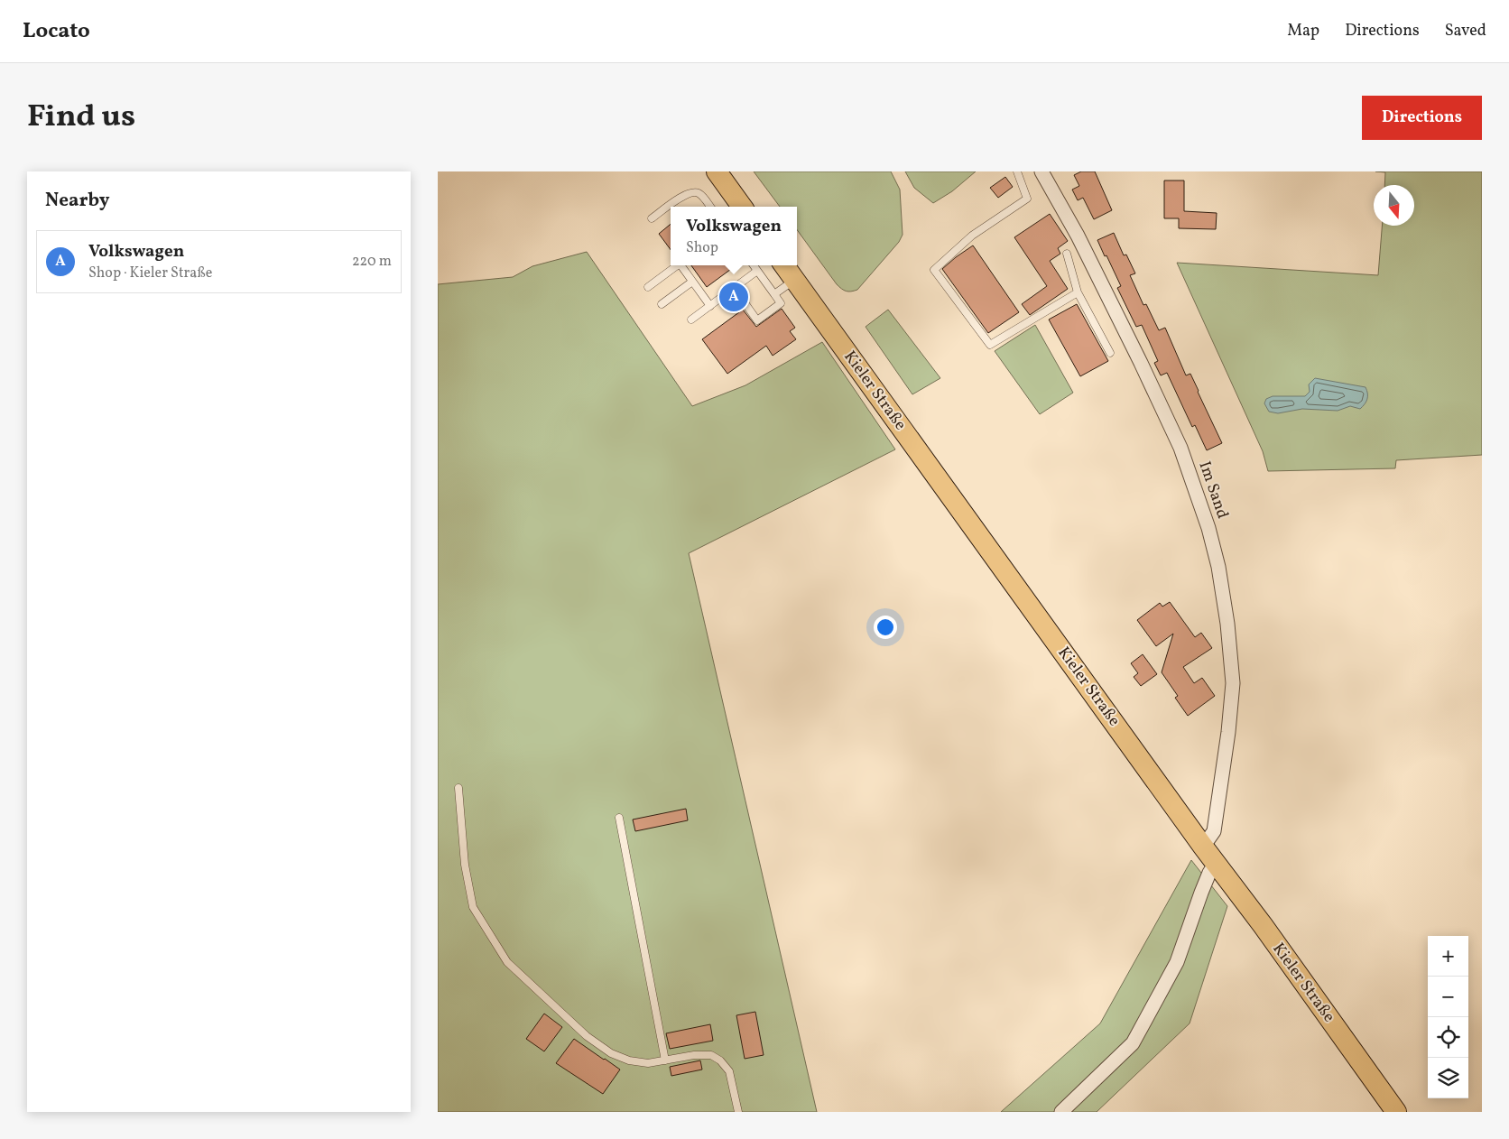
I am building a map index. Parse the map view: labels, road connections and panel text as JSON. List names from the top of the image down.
{
  "streets": {
    "main road": ["Kieler Straße"],
    "street": ["Im Sand"]
  },
  "crossings": [
    ["Kieler Straße", "Im Sand"]
  ],
  "north": "bottom",
  "page": {
    "header": "Locato",
    "nav": ["Map", "Directions", "Saved"],
    "title": "Find us",
    "buttons": "Directions",
    "heading": "Nearby",
    "popup": ["Volkswagen", "Shop"],
    "list": [
      {
        "mark": "A",
        "name": "Volkswagen",
        "note": "Shop · Kieler Straße",
        "value": "220 m"
      }
    ],
    "pins": "A",
    "map_buttons": ["+", "−"]
  }
}
